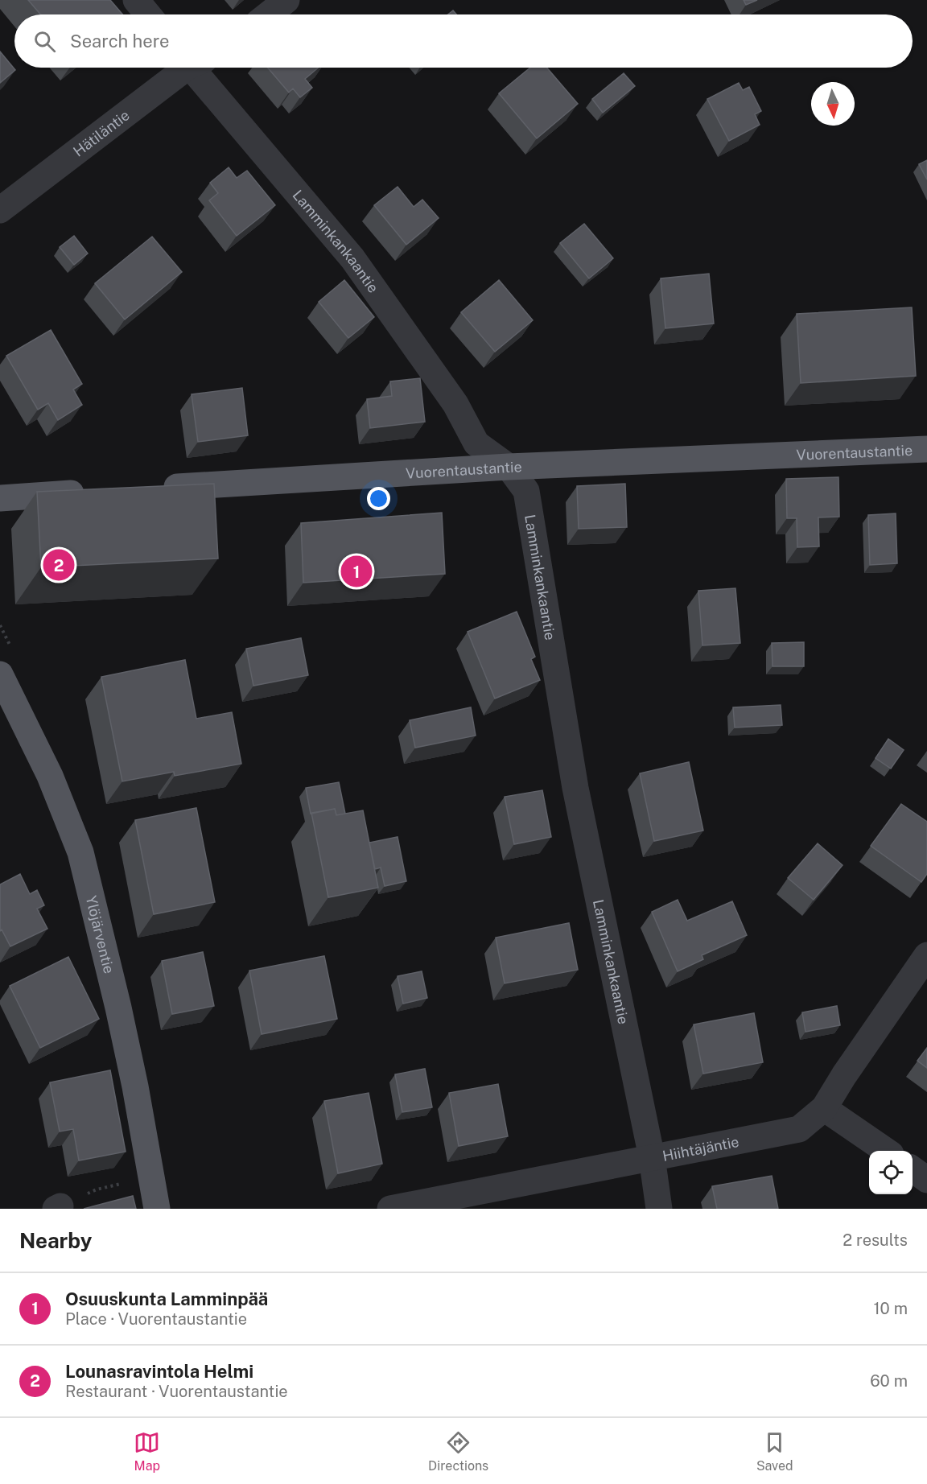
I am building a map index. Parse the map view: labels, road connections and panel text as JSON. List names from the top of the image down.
{
  "streets": {
    "main road": ["Vuorentaustantie", "Ylöjärventie"],
    "street": ["Hätiläntie", "Lamminkankaantie", "Hiihtäjäntie"]
  },
  "crossings": [
    ["Lamminkankaantie", "Vuorentaustantie"],
    ["Lamminkankaantie", "Hiihtäjäntie"]
  ],
  "north": "bottom",
  "page": {
    "search": "Search here",
    "pins": ["2", "1"],
    "heading": ["Nearby", "2 results"],
    "list": [
      {
        "mark": "1",
        "name": "Osuuskunta Lamminpää",
        "note": "Place · Vuorentaustantie",
        "value": "10 m"
      },
      {
        "mark": "2",
        "name": "Lounasravintola Helmi",
        "note": "Restaurant · Vuorentaustantie",
        "value": "60 m"
      }
    ],
    "nav": ["Map", "Directions", "Saved"]
  }
}
